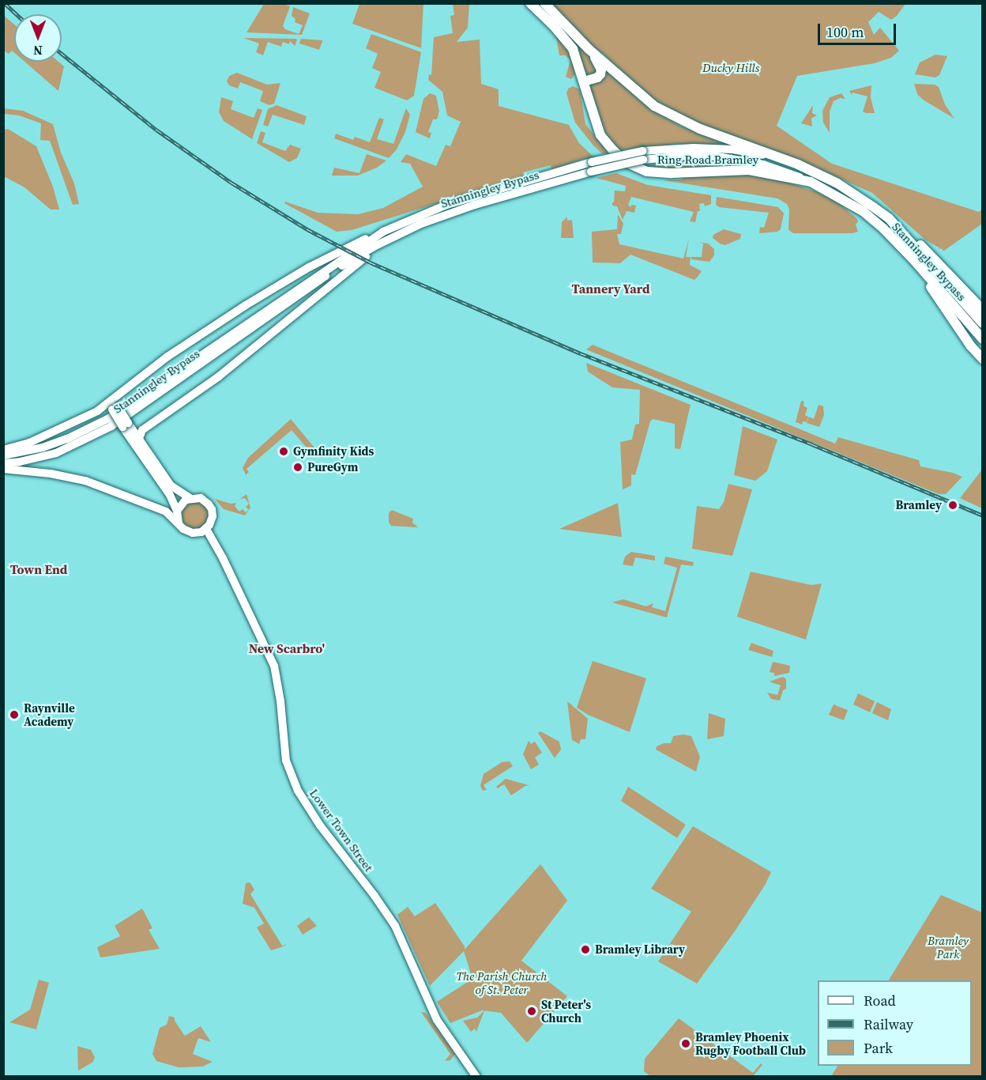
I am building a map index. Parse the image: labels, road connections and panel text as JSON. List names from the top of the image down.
{
  "streets": {
    "highway": ["Ring Road Bramley", "Stanningley Bypass"],
    "main road": ["Lower Town Street"]
  },
  "crossings": [
    ["Ring Road Bramley", "Stanningley Bypass"]
  ],
  "districts": ["Tannery Yard", "Town End", "New Scarbro'"],
  "parks": ["Ducky Hills", "Bramley Park", "The Parish Church of St. Peter"],
  "places": [
    "Gymfinity Kids",
    "PureGym",
    "Bramley",
    "Raynville Academy",
    "Bramley Library",
    "St Peter's Church",
    "Bramley Phoenix Rugby Football Club"
  ],
  "legend": ["Road", "Railway", "Park"],
  "scale_bar": "100 m",
  "north": "bottom"
}
